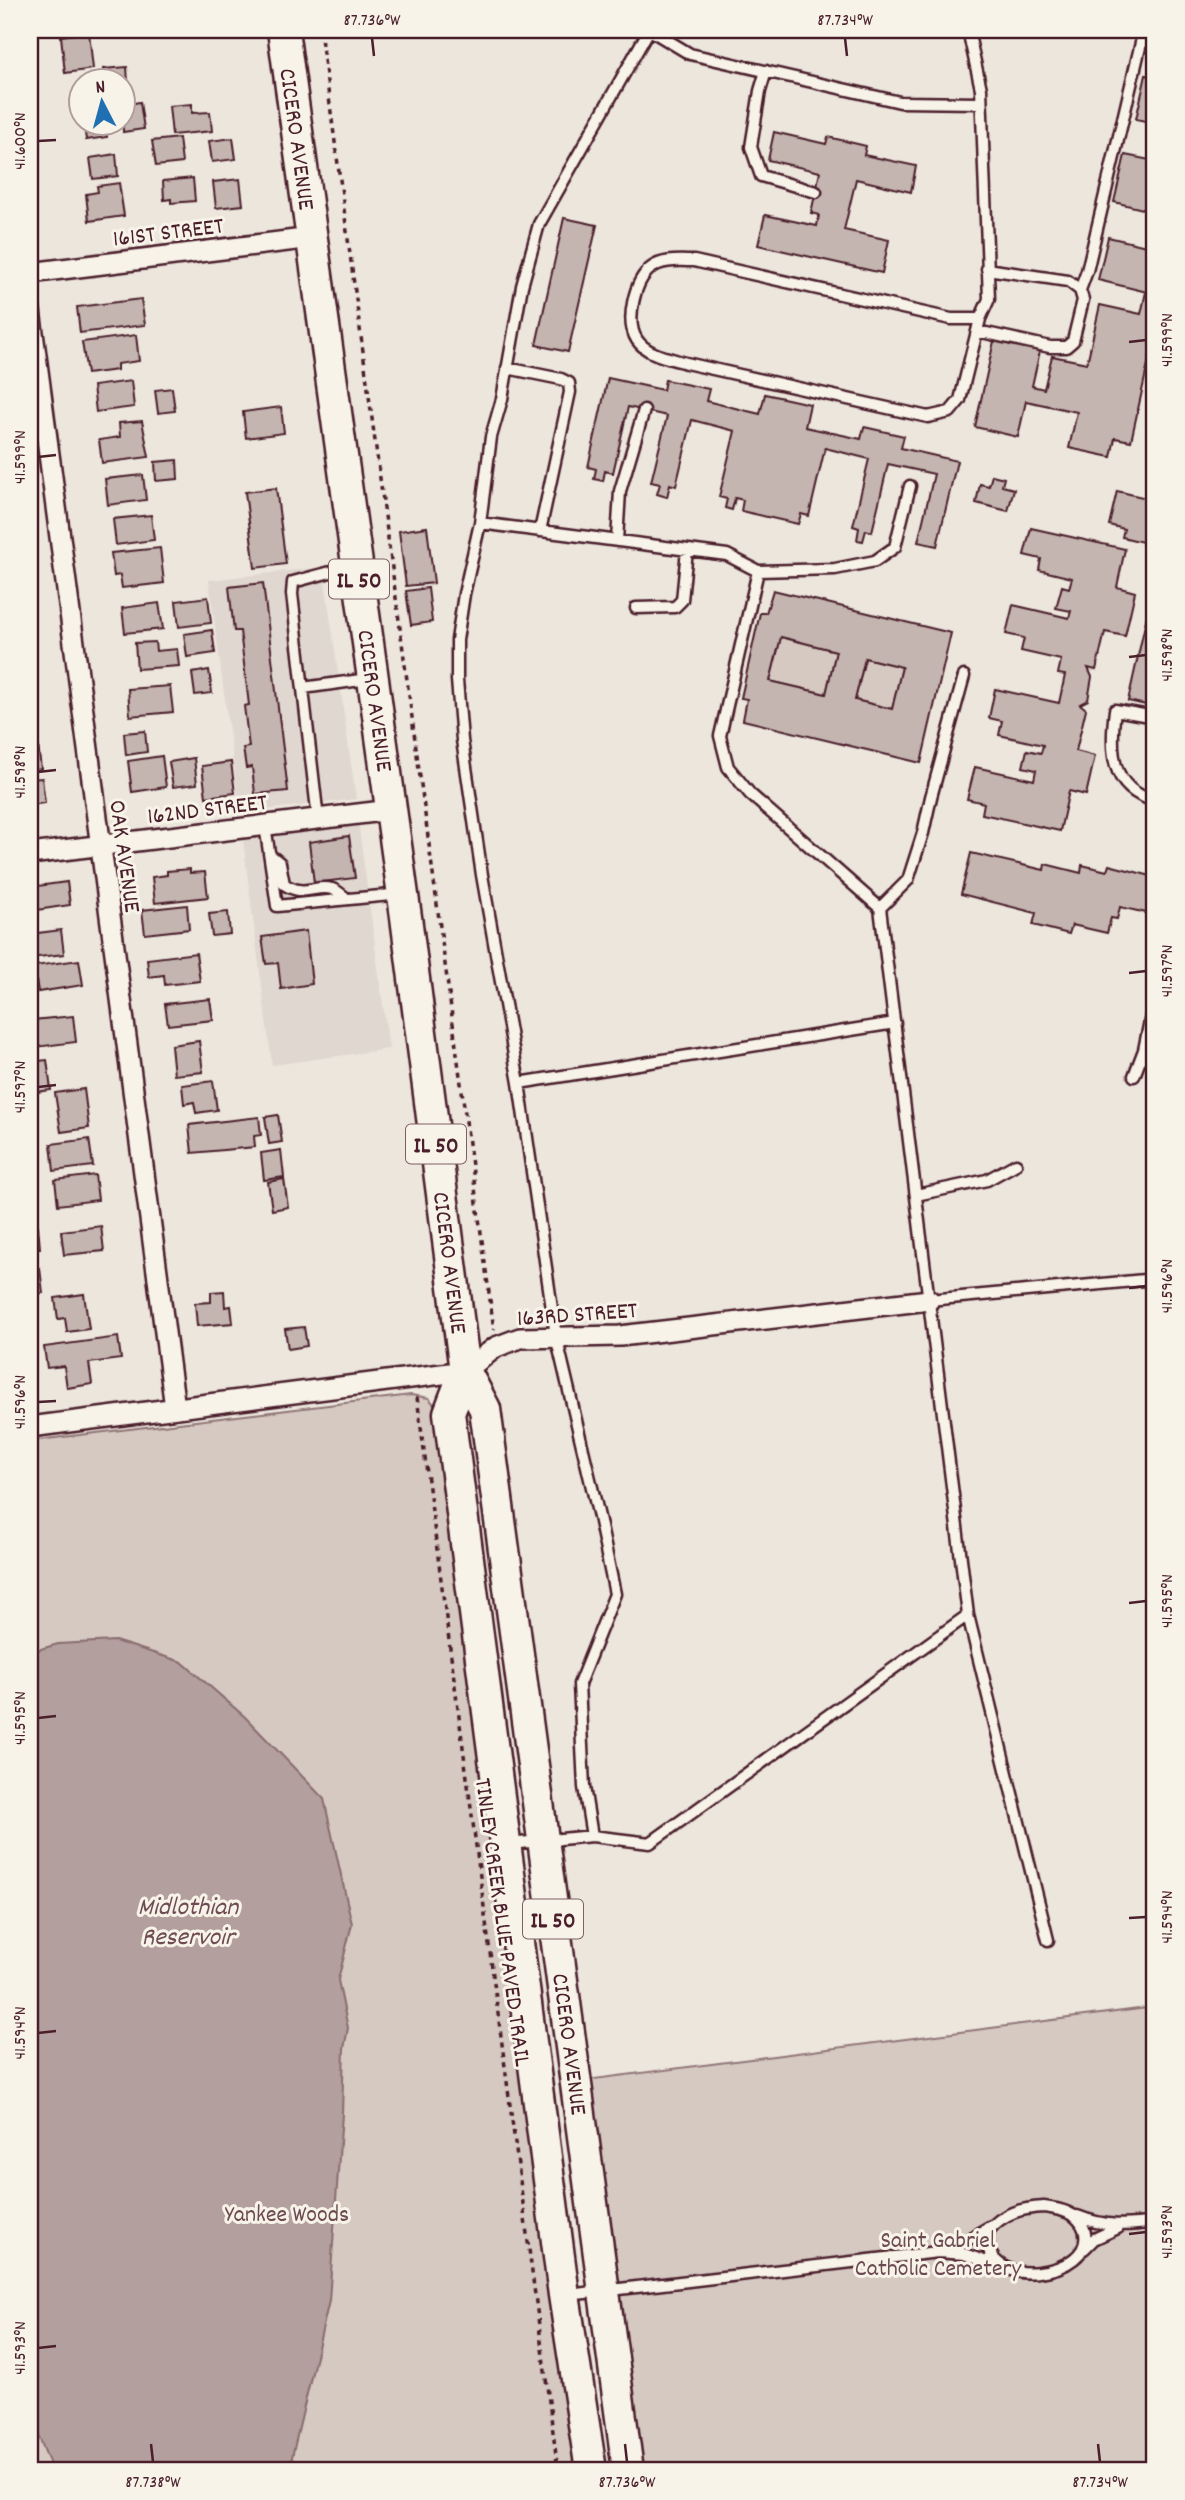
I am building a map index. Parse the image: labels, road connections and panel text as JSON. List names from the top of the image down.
{
  "streets": {
    "main road": ["CICERO AVENUE", "IL 50"],
    "street": [
      "161ST STREET",
      "162ND STREET",
      "OAK AVENUE",
      "163RD STREET"
    ],
    "path": ["TINLEY CREEK BLUE PAVED TRAIL"]
  },
  "crossings": [
    ["CICERO AVENUE", "161ST STREET"],
    ["CICERO AVENUE", "162ND STREET"],
    ["CICERO AVENUE", "163RD STREET"],
    ["162ND STREET", "OAK AVENUE"],
    ["OAK AVENUE", "163RD STREET"],
    ["163RD STREET", "TINLEY CREEK BLUE PAVED TRAIL"]
  ],
  "water": ["Midlothian Reservoir"],
  "parks": ["Yankee Woods", "Saint Gabriel Catholic Cemetery"],
  "north": "top",
  "coordinates": [
    "87.736°W",
    "87.734°W",
    "41.600°N",
    "41.599°N",
    "41.598°N",
    "41.597°N",
    "41.596°N",
    "41.595°N",
    "41.594°N",
    "41.593°N",
    "87.738°W"
  ]
}
